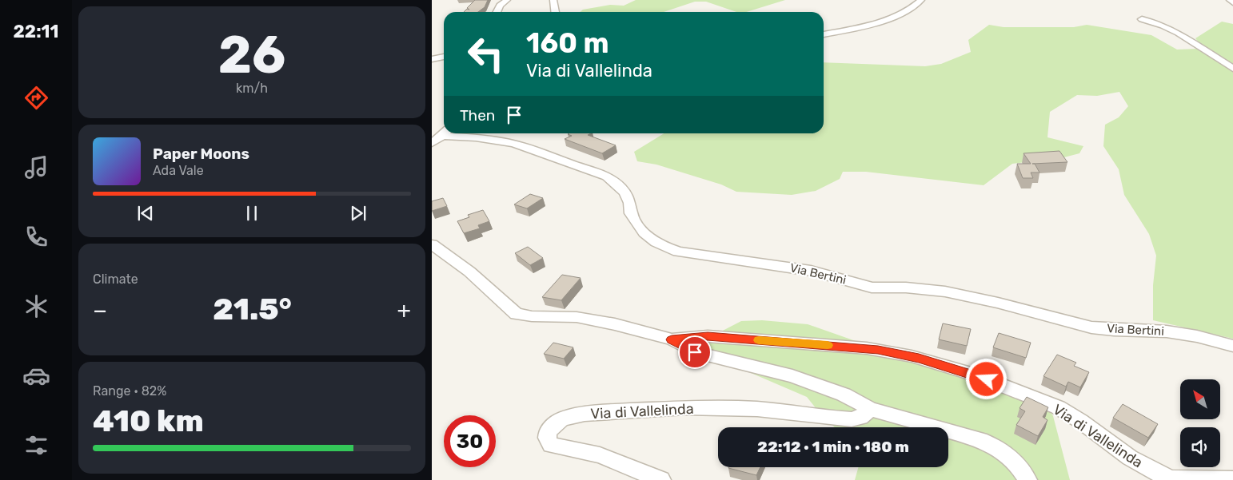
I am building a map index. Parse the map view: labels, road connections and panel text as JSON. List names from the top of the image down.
{
  "streets": {
    "street": ["Via Bertini", "Via di Vallelinda"]
  },
  "north": "top left",
  "page": {
    "tabs": "22:11",
    "tile": [
      ["26", "km/h"],
      "Climate",
      ["Range · 82%", "410 km"]
    ],
    "turn": ["160 m", "Via di Vallelinda"],
    "then": "Then",
    "song": ["Paper Moons", "Ada Vale"],
    "heat": ["−", "21.5°", "+"],
    "limit": "30",
    "trip": "22:12 · 1 min · 180 m"
  }
}
